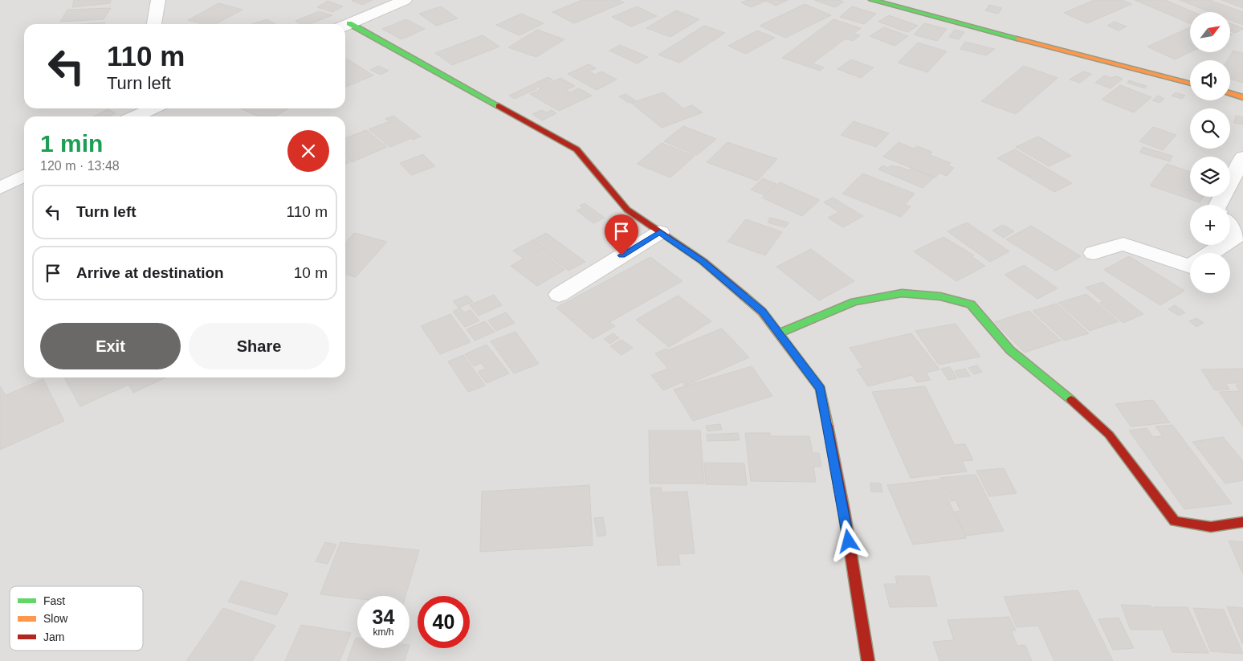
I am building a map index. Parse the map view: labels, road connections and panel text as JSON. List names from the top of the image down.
{
  "legend": ["Fast", "Slow", "Jam"],
  "north": "top right",
  "page": {
    "map_buttons": ["+", "−"],
    "turn": ["110 m", "Turn left"],
    "heading": ["1 min", "120 m · 13:48"],
    "list": [
      {
        "name": "Turn left",
        "value": "110 m"
      },
      {
        "name": "Arrive at destination",
        "value": "10 m"
      }
    ],
    "buttons": ["Exit", "Share"],
    "speed": "34 km/h",
    "limit": "40"
  }
}
